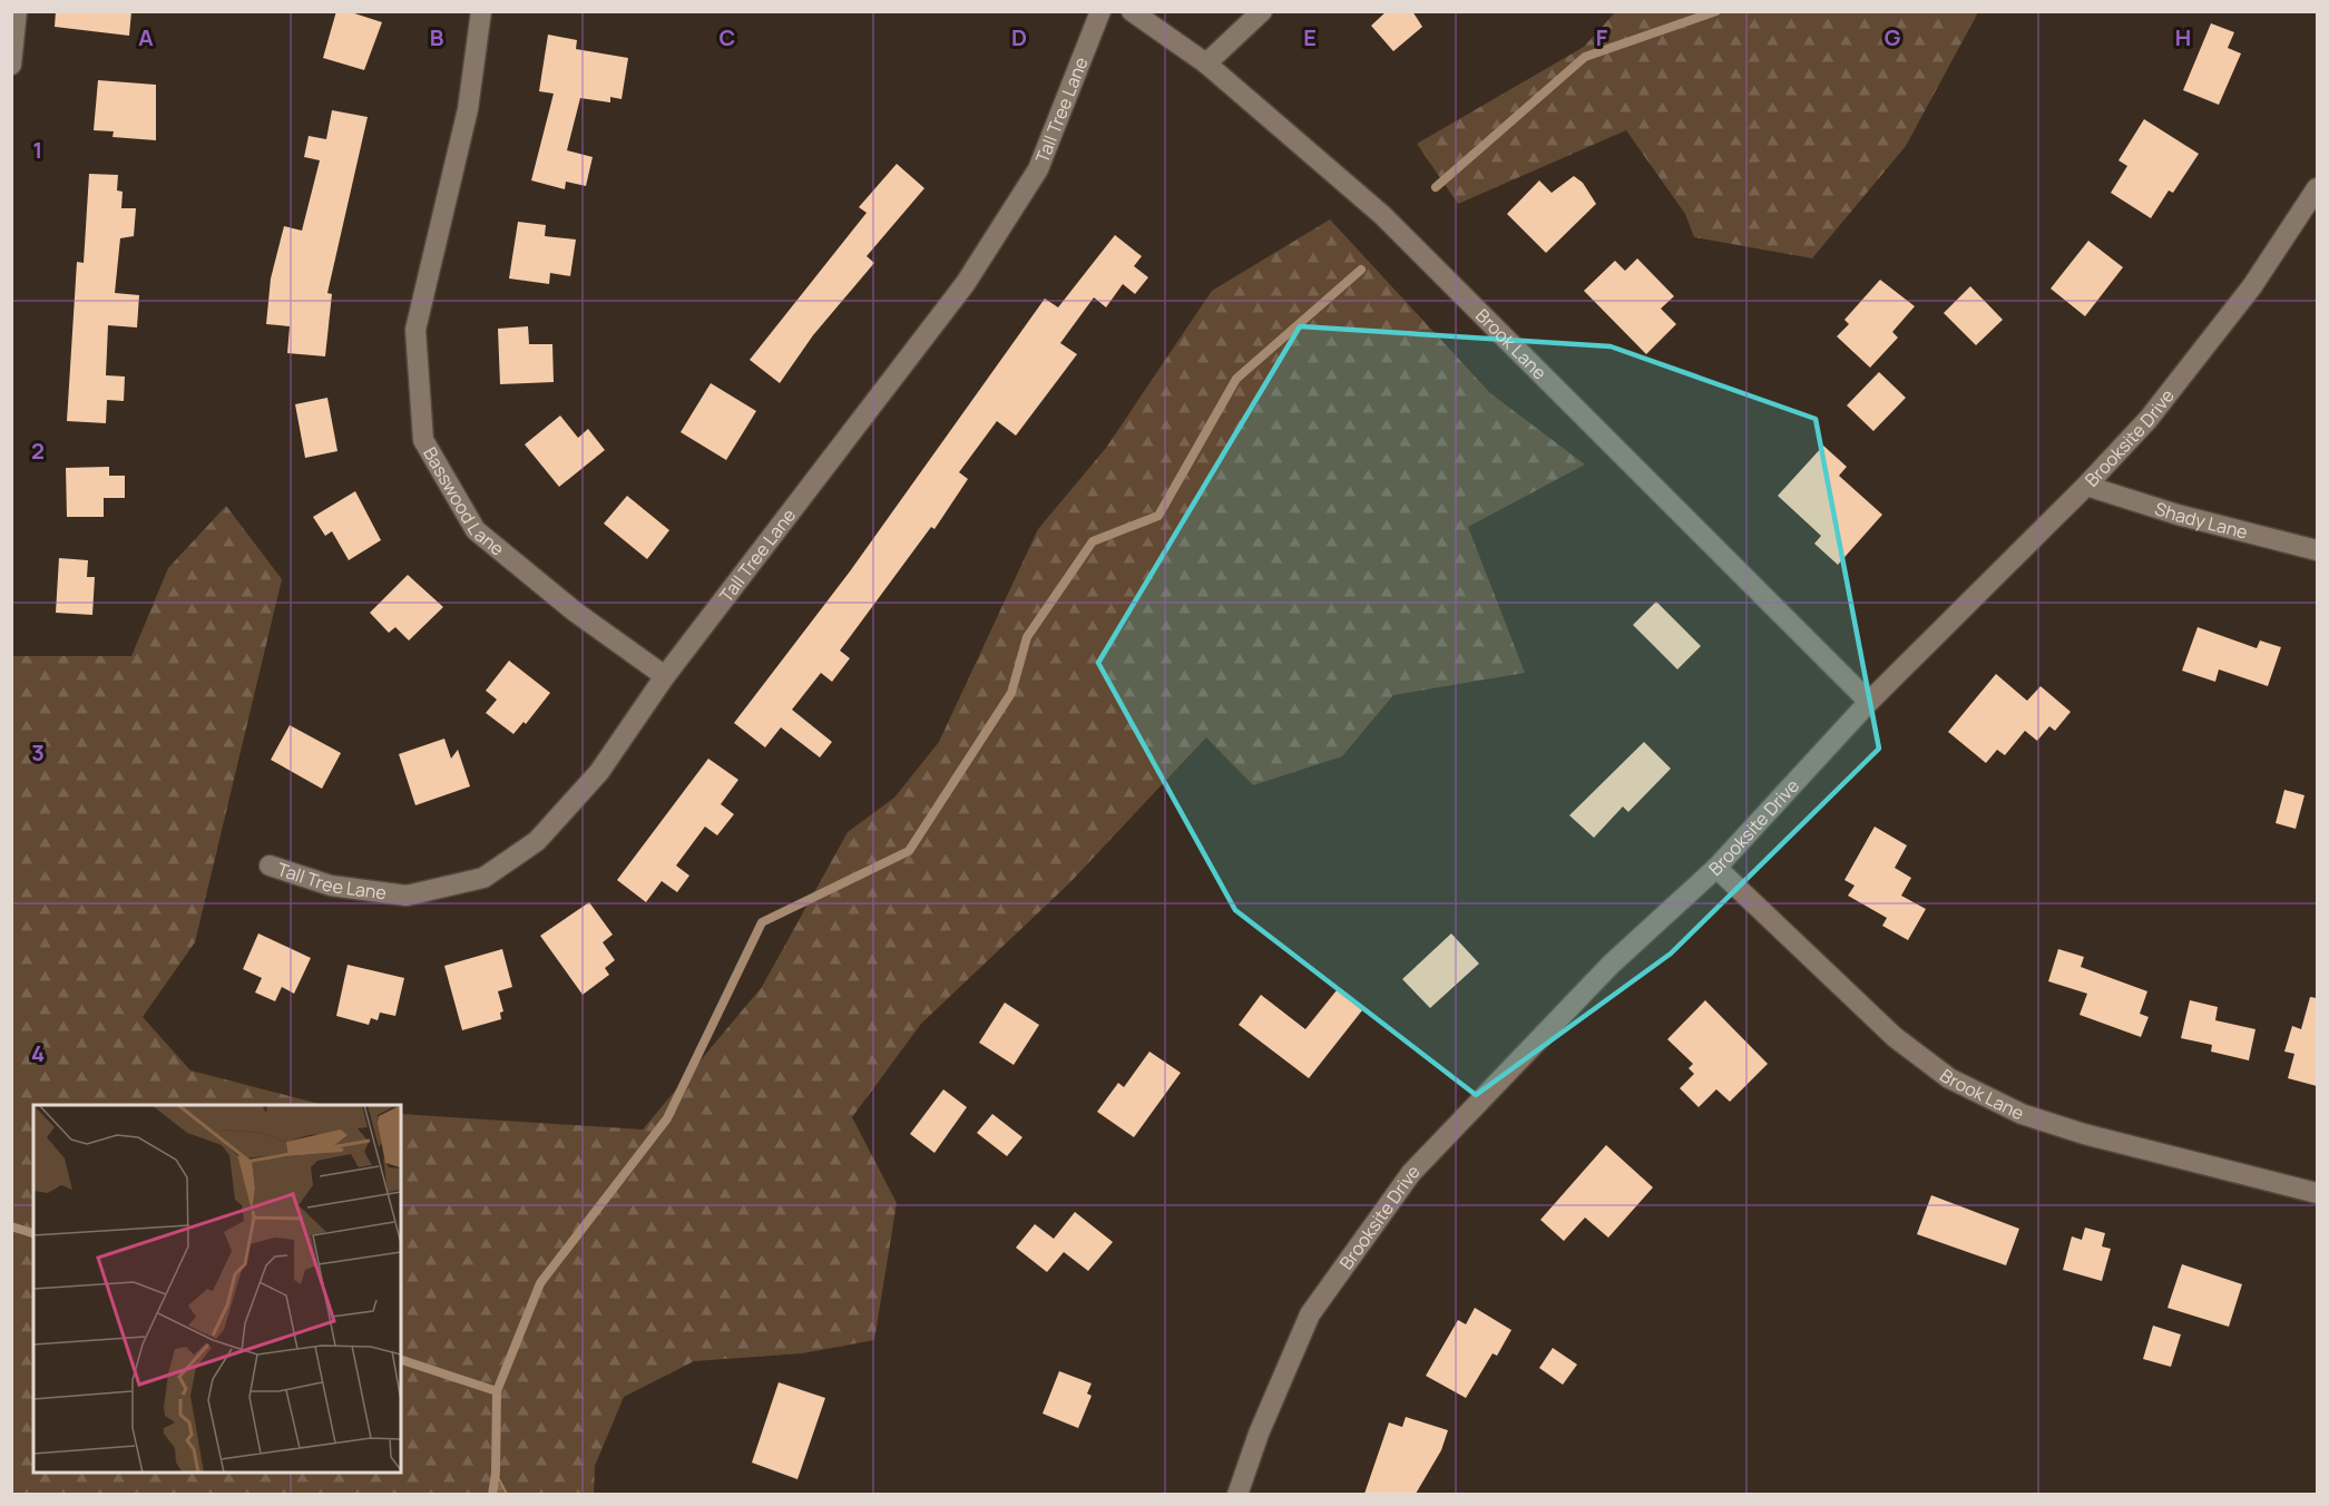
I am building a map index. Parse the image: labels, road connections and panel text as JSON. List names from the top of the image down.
{
  "streets": {
    "street": [
      "Tall Tree Lane",
      "Brook Lane",
      "Brooksite Drive",
      "Basswood Lane",
      "Shady Lane"
    ]
  },
  "crossings": [
    ["Tall Tree Lane", "Basswood Lane"],
    ["Brook Lane", "Brooksite Drive"],
    ["Brooksite Drive", "Shady Lane"]
  ],
  "grid": {
    "columns": [
      "A",
      "B",
      "C",
      "D",
      "E",
      "F",
      "G",
      "H"
    ],
    "rows": [
      "1",
      "2",
      "3",
      "4"
    ]
  }
}
